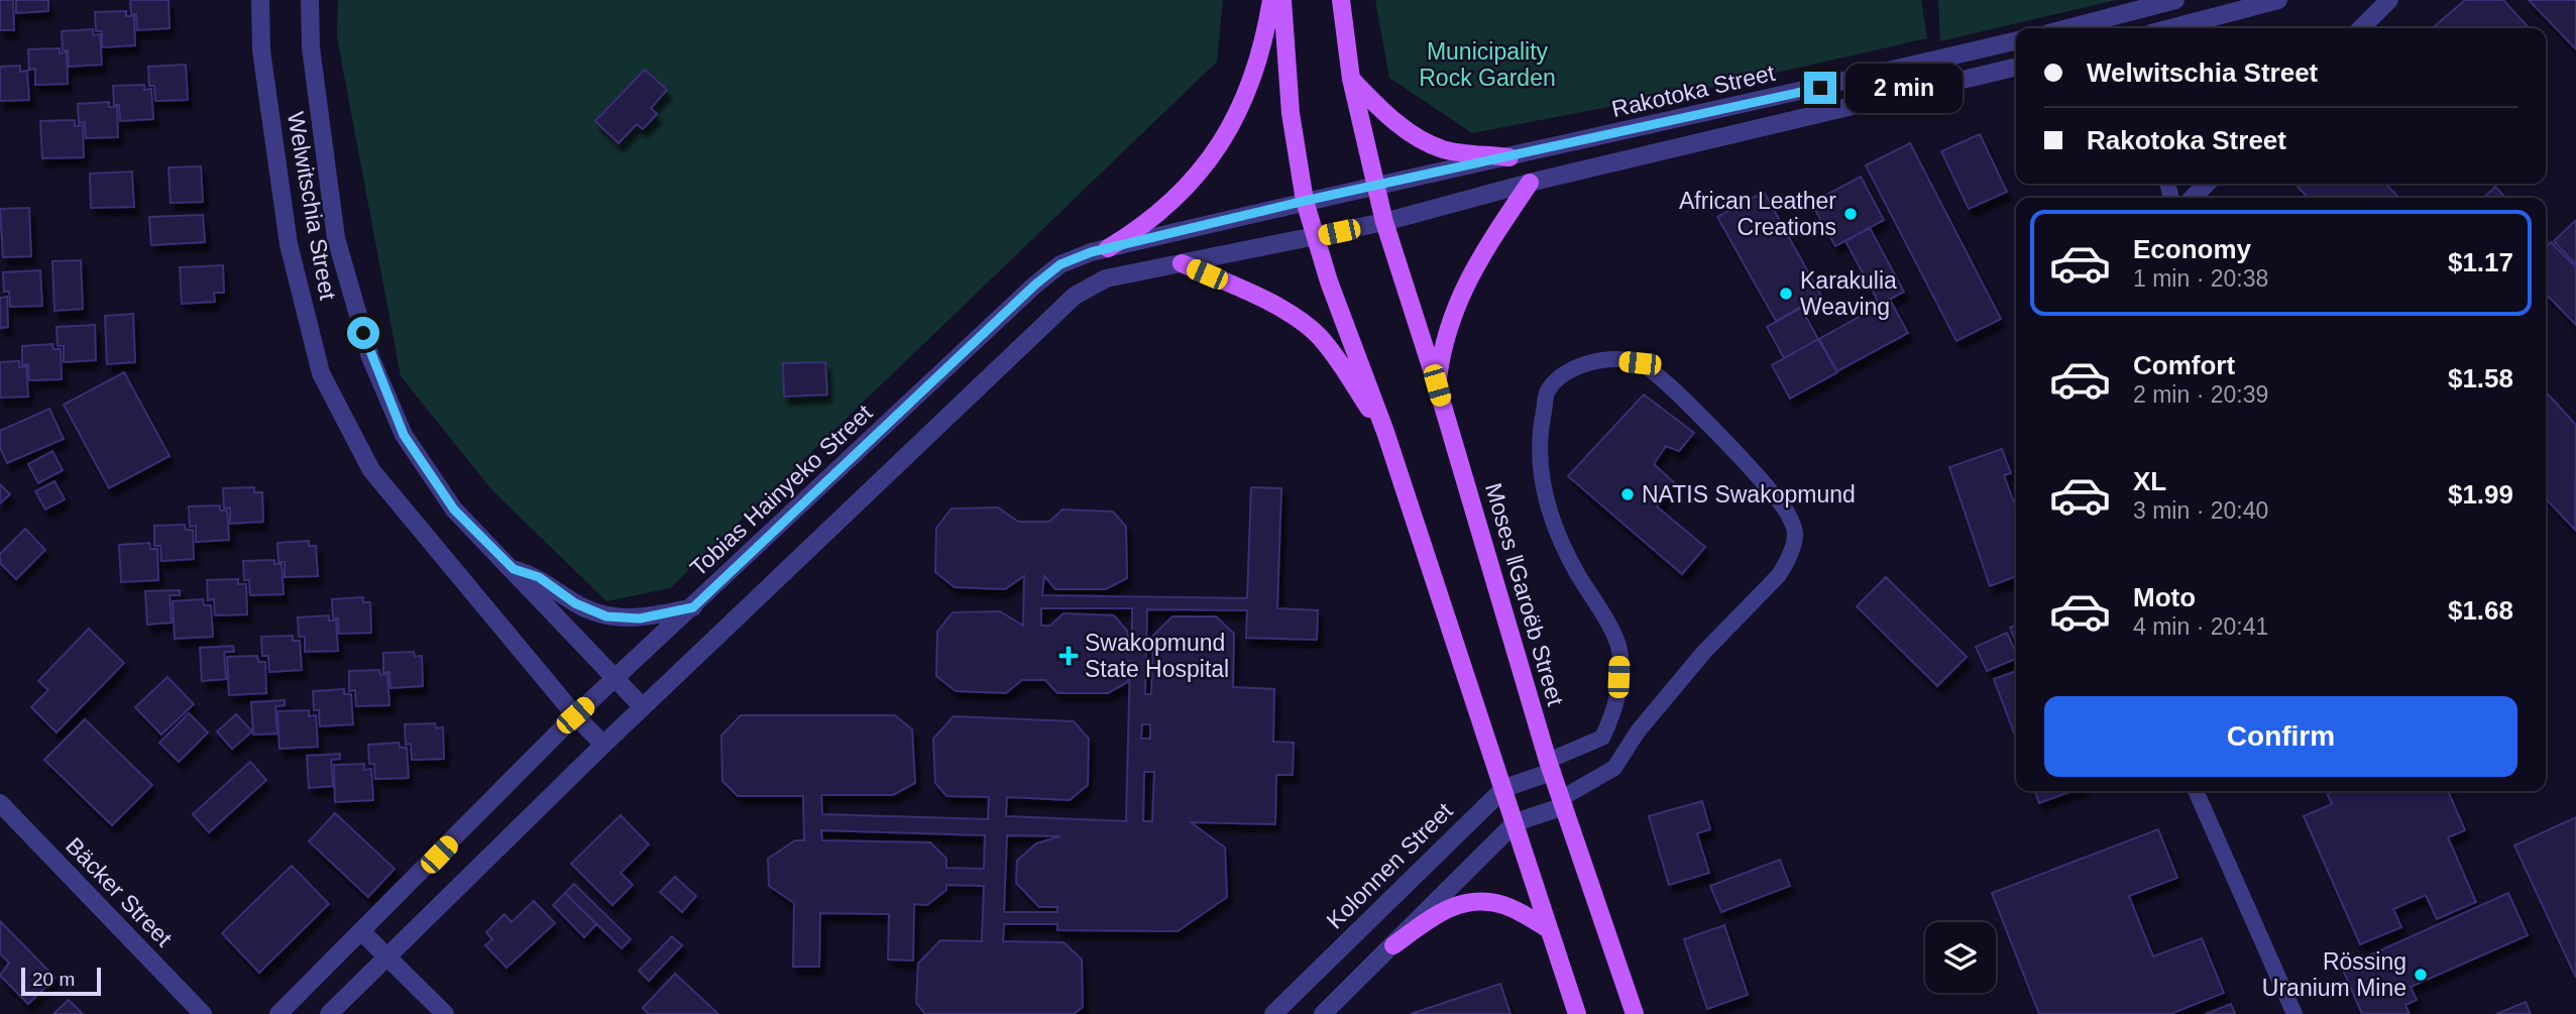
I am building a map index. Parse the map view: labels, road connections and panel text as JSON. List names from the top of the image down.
{
  "streets": {
    "main road": ["Moses ǁGaroëb Street"],
    "street": [
      "Rakotoka Street",
      "Welwitschia Street",
      "Tobias Hainyeko Street",
      "Kolonnen Street",
      "Bäcker Street"
    ]
  },
  "crossings": [
    ["Rakotoka Street", "Tobias Hainyeko Street"],
    ["Rakotoka Street", "Moses ǁGaroëb Street"],
    ["Welwitschia Street", "Tobias Hainyeko Street"],
    ["Tobias Hainyeko Street", "Moses ǁGaroëb Street"],
    ["Moses ǁGaroëb Street", "Kolonnen Street"]
  ],
  "parks": ["Municipality Rock Garden"],
  "places": {
    "other": [
      "African Leather Creations",
      "Karakulia Weaving",
      "NATIS Swakopmund",
      "Rössing Uranium Mine"
    ],
    "health": ["Swakopmund State Hospital"]
  },
  "scale_bar": "20 m",
  "page": {
    "banner": ["Welwitschia Street", "Rakotoka Street"],
    "bubble": "2 min",
    "list": [
      {
        "name": "Economy",
        "note": "1 min · 20:38",
        "value": "$1.17"
      },
      {
        "name": "Comfort",
        "note": "2 min · 20:39",
        "value": "$1.58"
      },
      {
        "name": "XL",
        "note": "3 min · 20:40",
        "value": "$1.99"
      },
      {
        "name": "Moto",
        "note": "4 min · 20:41",
        "value": "$1.68"
      }
    ],
    "buttons": "Confirm",
    "scale": "20 m"
  }
}
